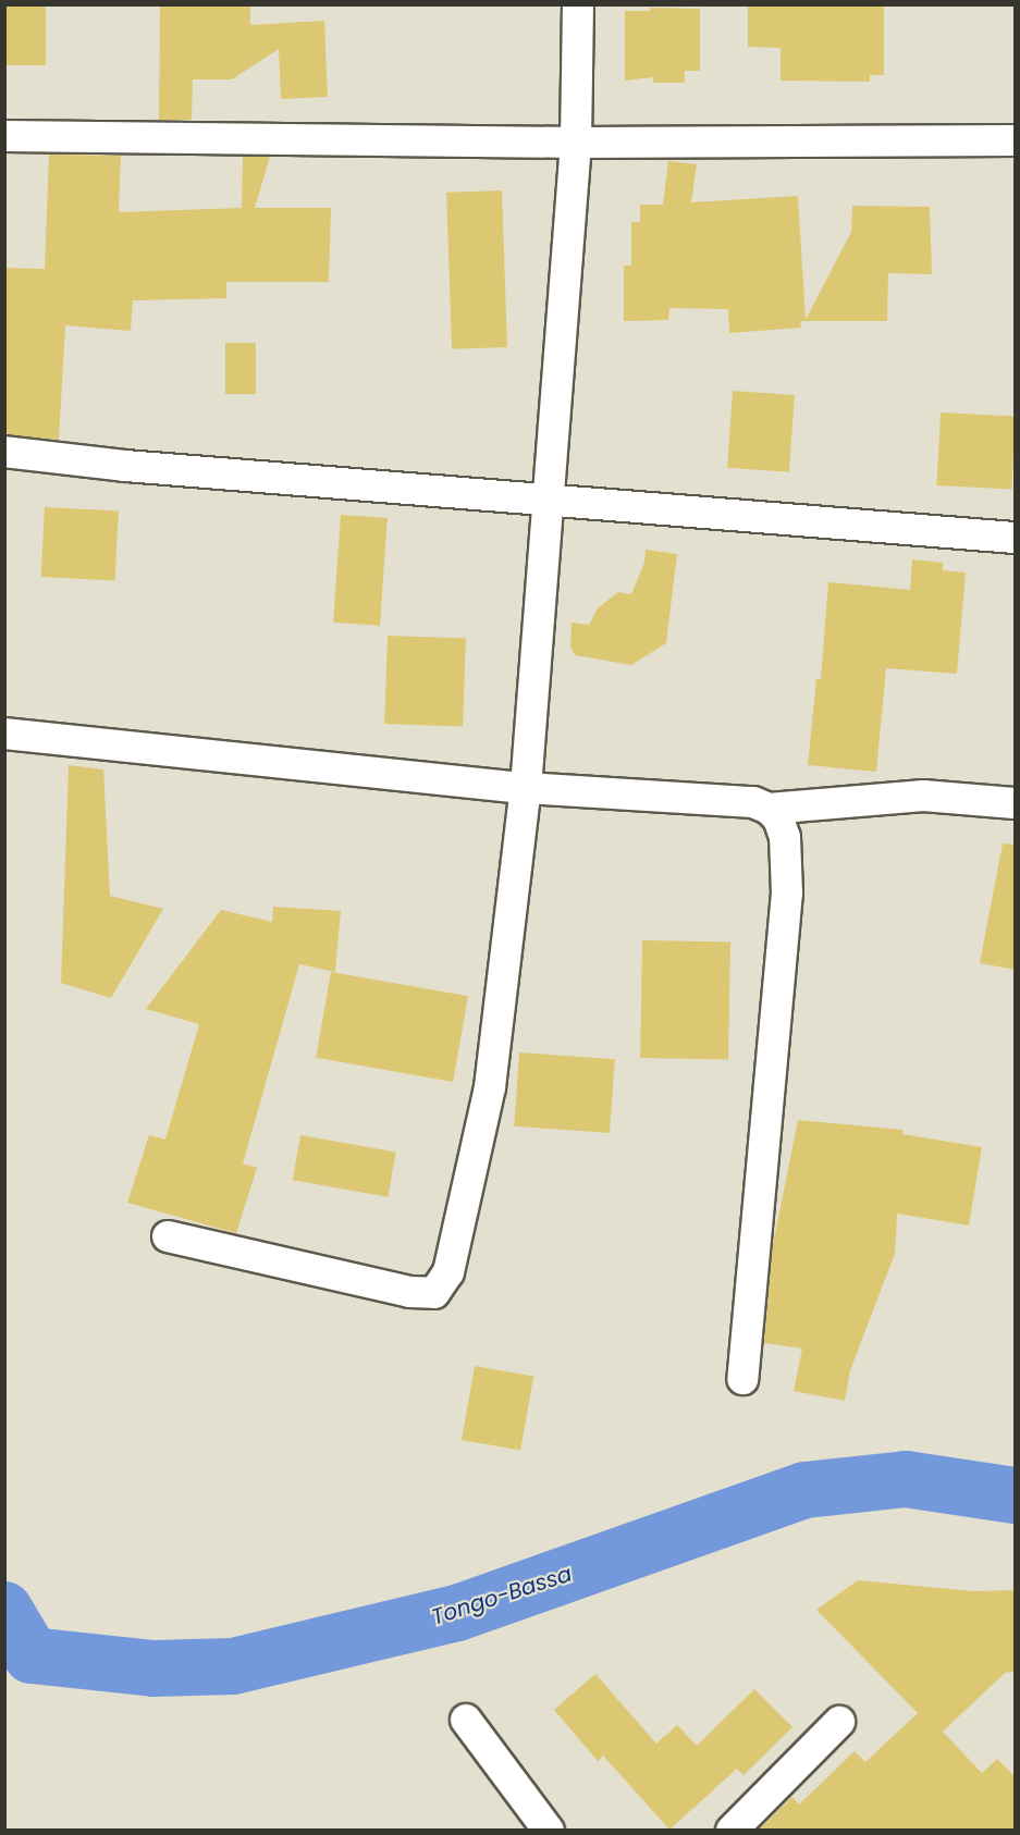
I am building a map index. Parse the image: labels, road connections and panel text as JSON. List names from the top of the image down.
{
  "water": ["Tongo-Bassa"]
}
